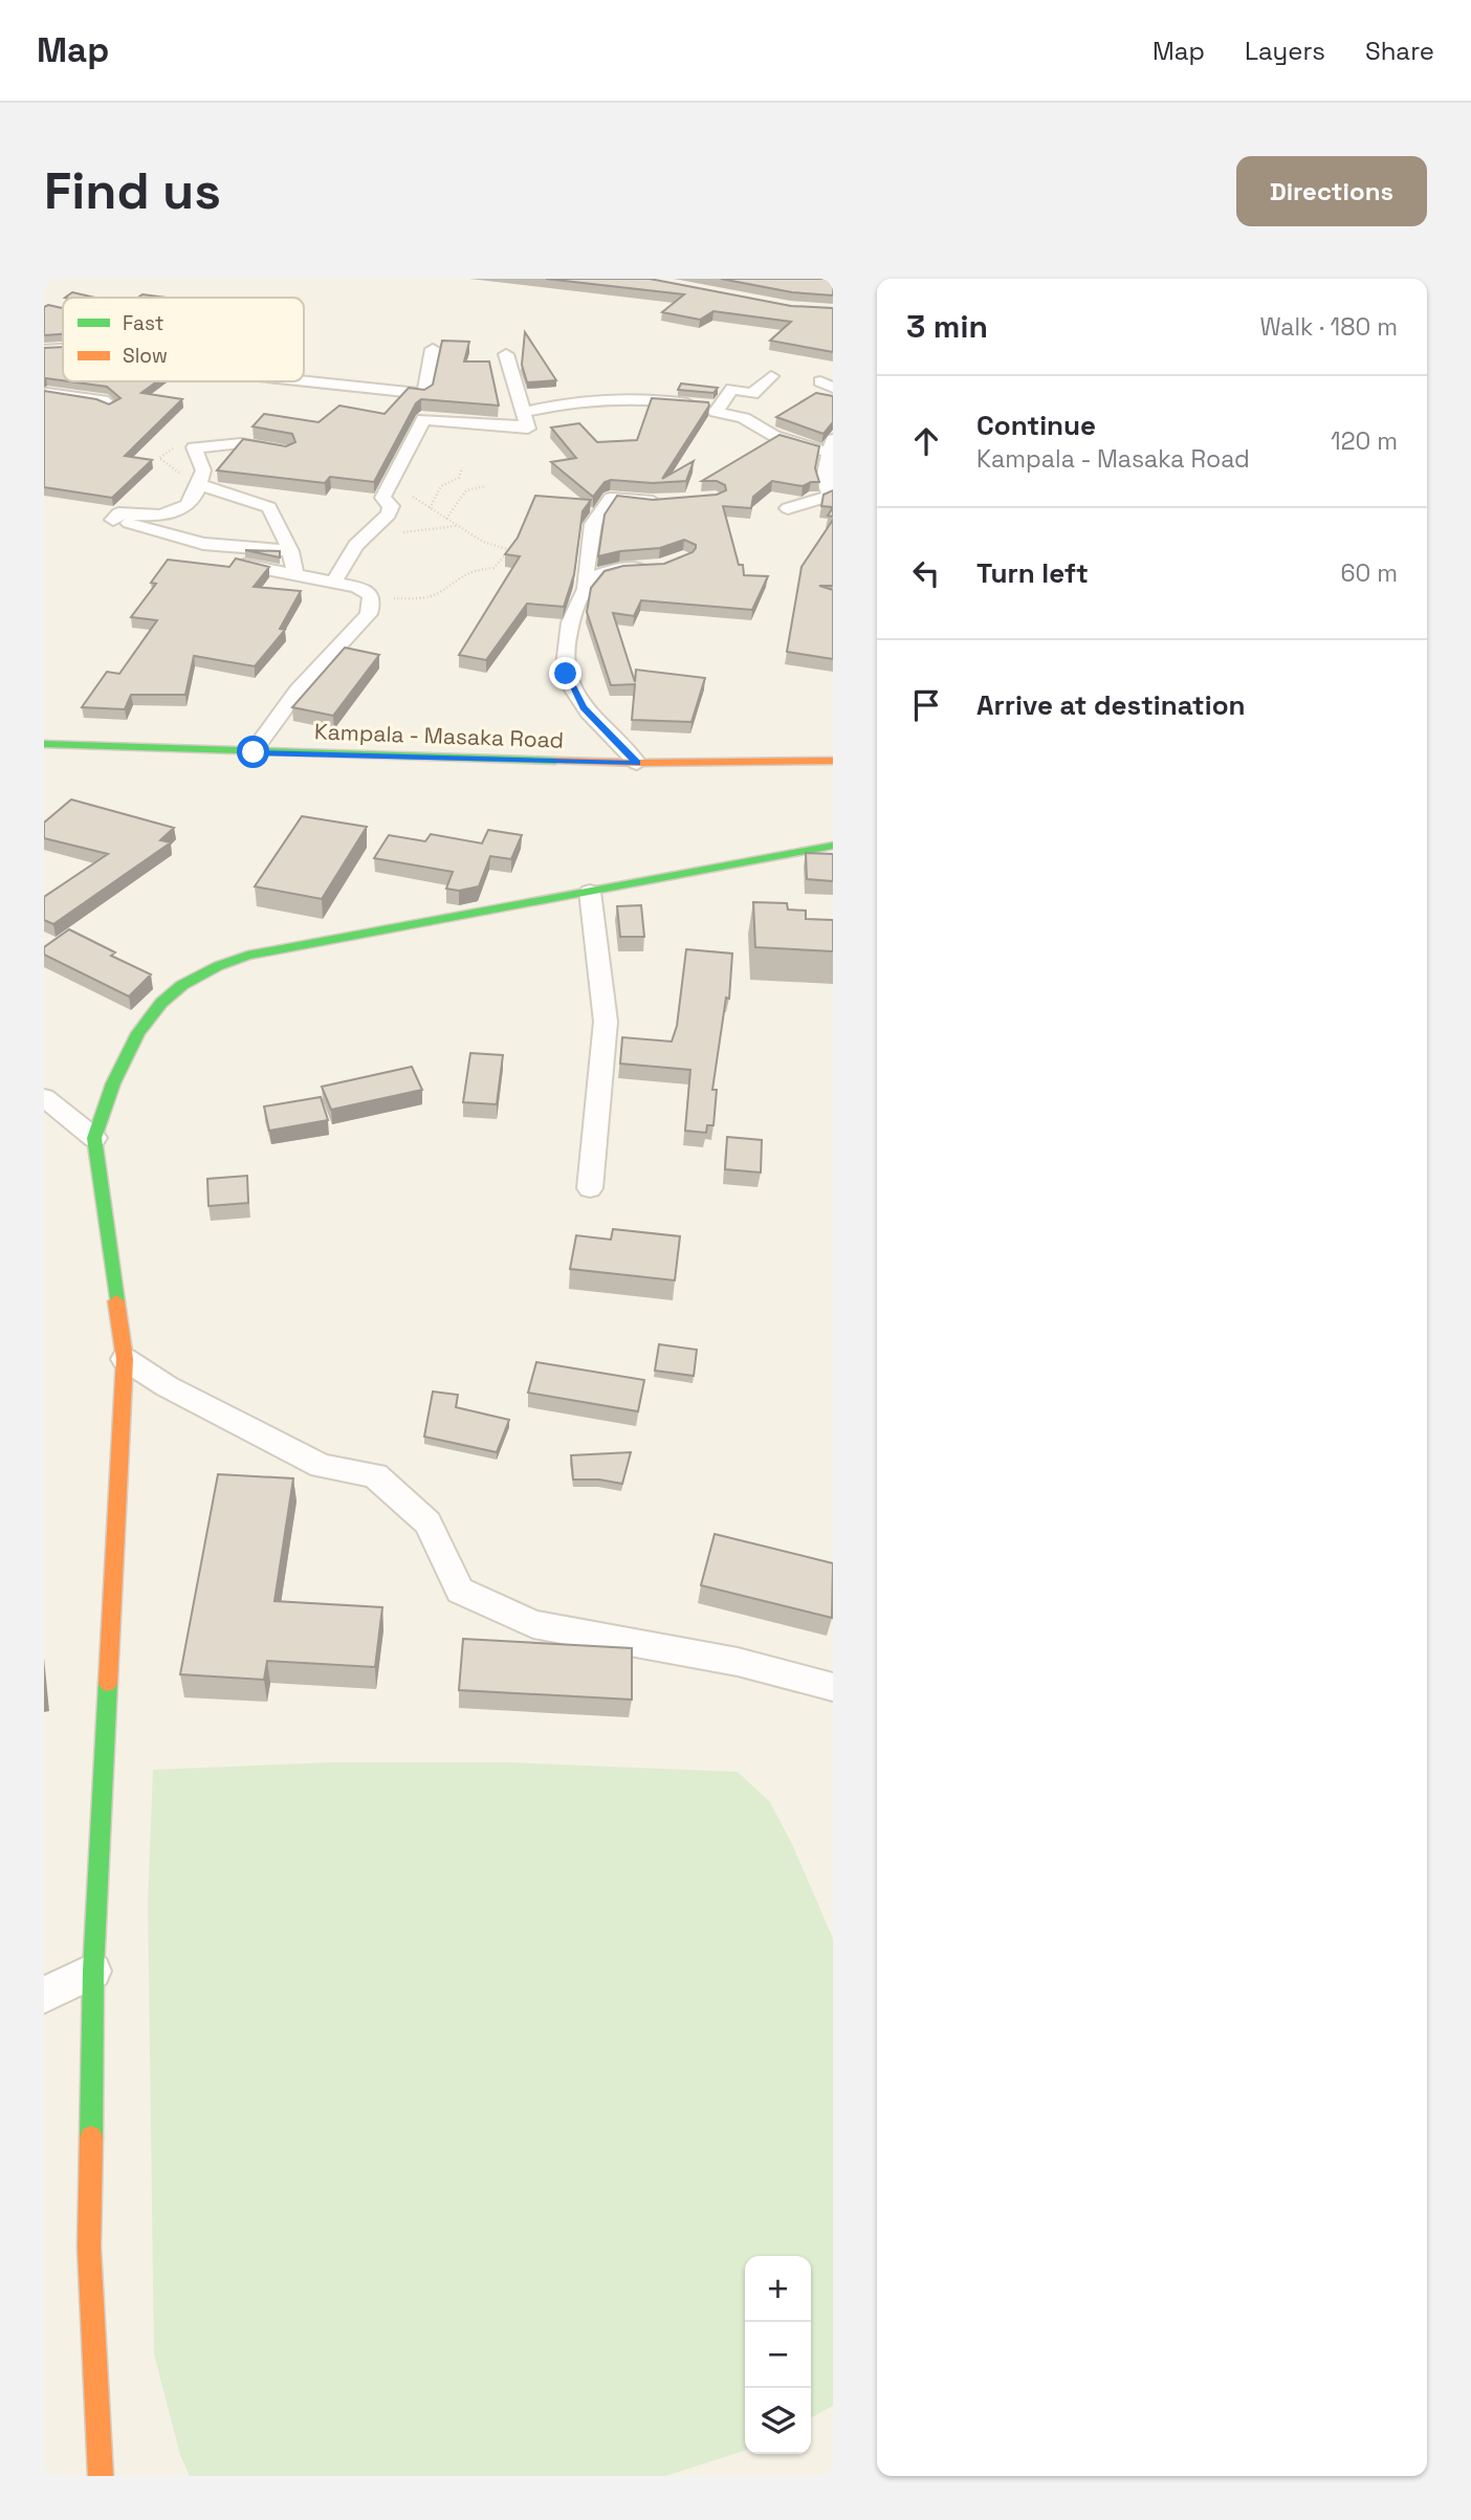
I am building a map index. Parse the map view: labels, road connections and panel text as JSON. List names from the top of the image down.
{
  "streets": {
    "street": ["Kampala - Masaka Road"]
  },
  "legend": ["Fast", "Slow"],
  "page": {
    "header": "Map",
    "nav": ["Map", "Layers", "Share"],
    "buttons": "Directions",
    "title": "Find us",
    "heading": ["3 min", "Walk · 180 m"],
    "list": [
      ["Continue", "Kampala - Masaka Road", "120 m"],
      ["Turn left", "60 m"],
      "Arrive at destination"
    ],
    "map_buttons": ["+", "−"]
  }
}
